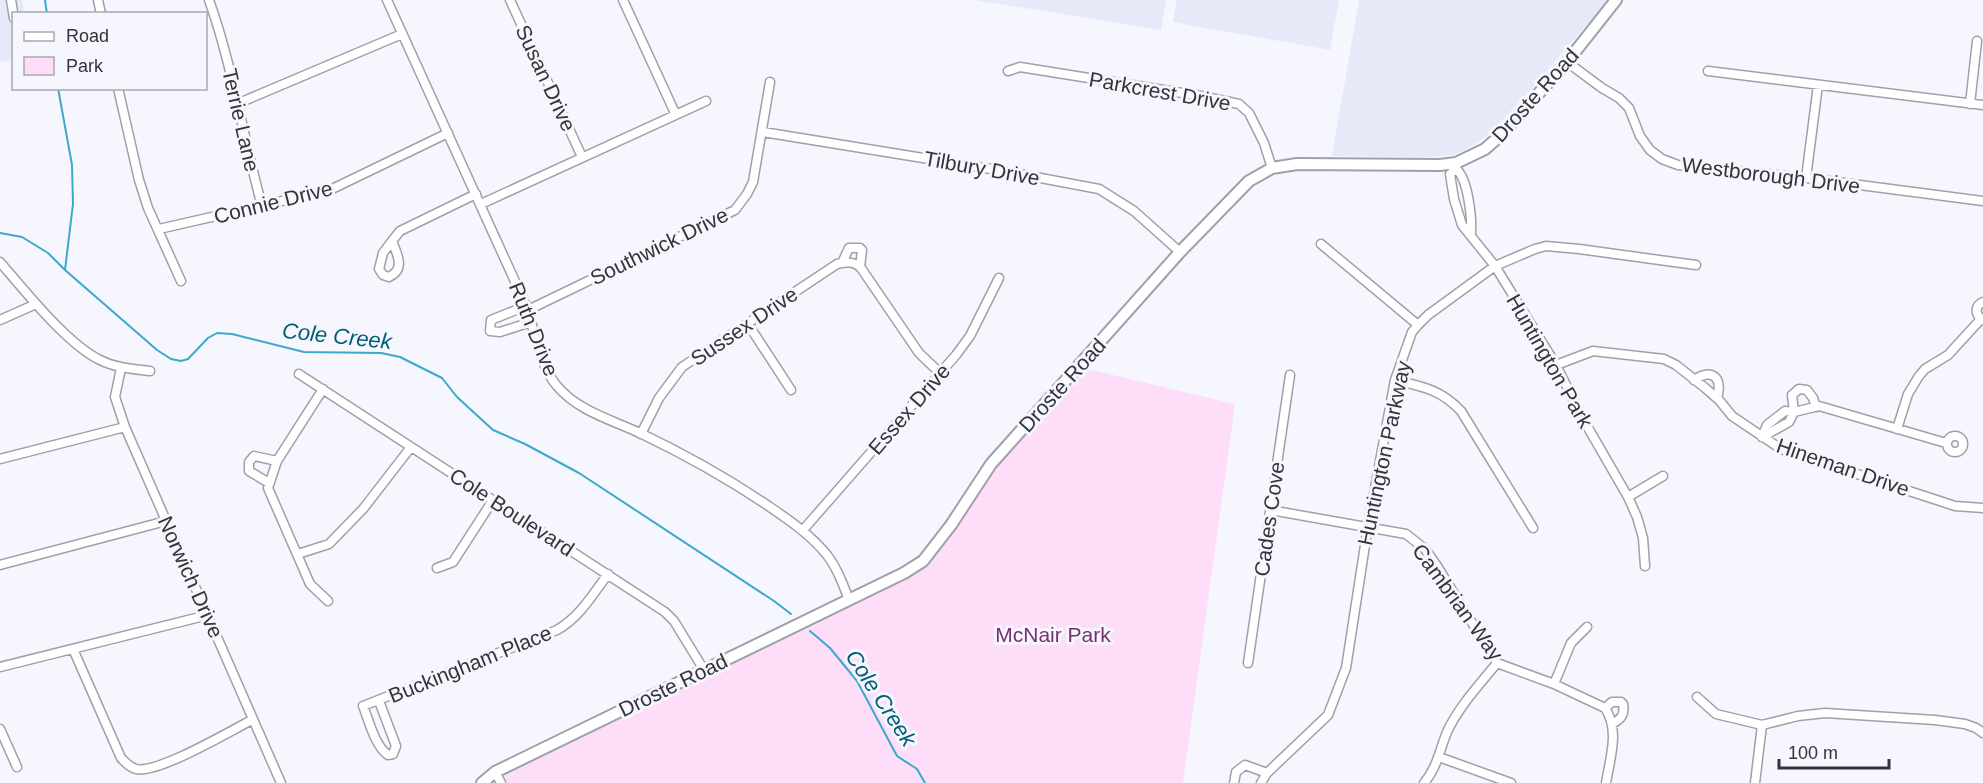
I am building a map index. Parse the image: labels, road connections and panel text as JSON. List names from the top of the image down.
{
  "streets": {
    "street": [
      "Susan Drive",
      "Parkcrest Drive",
      "Droste Road",
      "Terrie Lane",
      "Tilbury Drive",
      "Westborough Drive",
      "Connie Drive",
      "Southwick Drive",
      "Sussex Drive",
      "Ruth Drive",
      "Huntington Park",
      "Essex Drive",
      "Huntington Parkway",
      "Hineman Drive",
      "Cole Boulevard",
      "Cades Cove",
      "Norwich Drive",
      "Cambrian Way",
      "Buckingham Place"
    ]
  },
  "crossings": [
    ["Parkcrest Drive", "Droste Road"],
    ["Droste Road", "Tilbury Drive"],
    ["Droste Road", "Westborough Drive"],
    ["Droste Road", "Ruth Drive"],
    ["Droste Road", "Huntington Park"],
    ["Droste Road", "Cole Boulevard"],
    ["Terrie Lane", "Connie Drive"],
    ["Tilbury Drive", "Southwick Drive"],
    ["Connie Drive", "Ruth Drive"],
    ["Southwick Drive", "Ruth Drive"],
    ["Sussex Drive", "Ruth Drive"],
    ["Sussex Drive", "Essex Drive"],
    ["Ruth Drive", "Essex Drive"],
    ["Huntington Park", "Huntington Parkway"],
    ["Huntington Park", "Hineman Drive"],
    ["Huntington Parkway", "Cambrian Way"],
    ["Cole Boulevard", "Buckingham Place"],
    ["Cades Cove", "Cambrian Way"]
  ],
  "water": ["Cole Creek"],
  "parks": ["McNair Park"],
  "legend": ["Road", "Park"],
  "scale_bar": "100 m"
}
